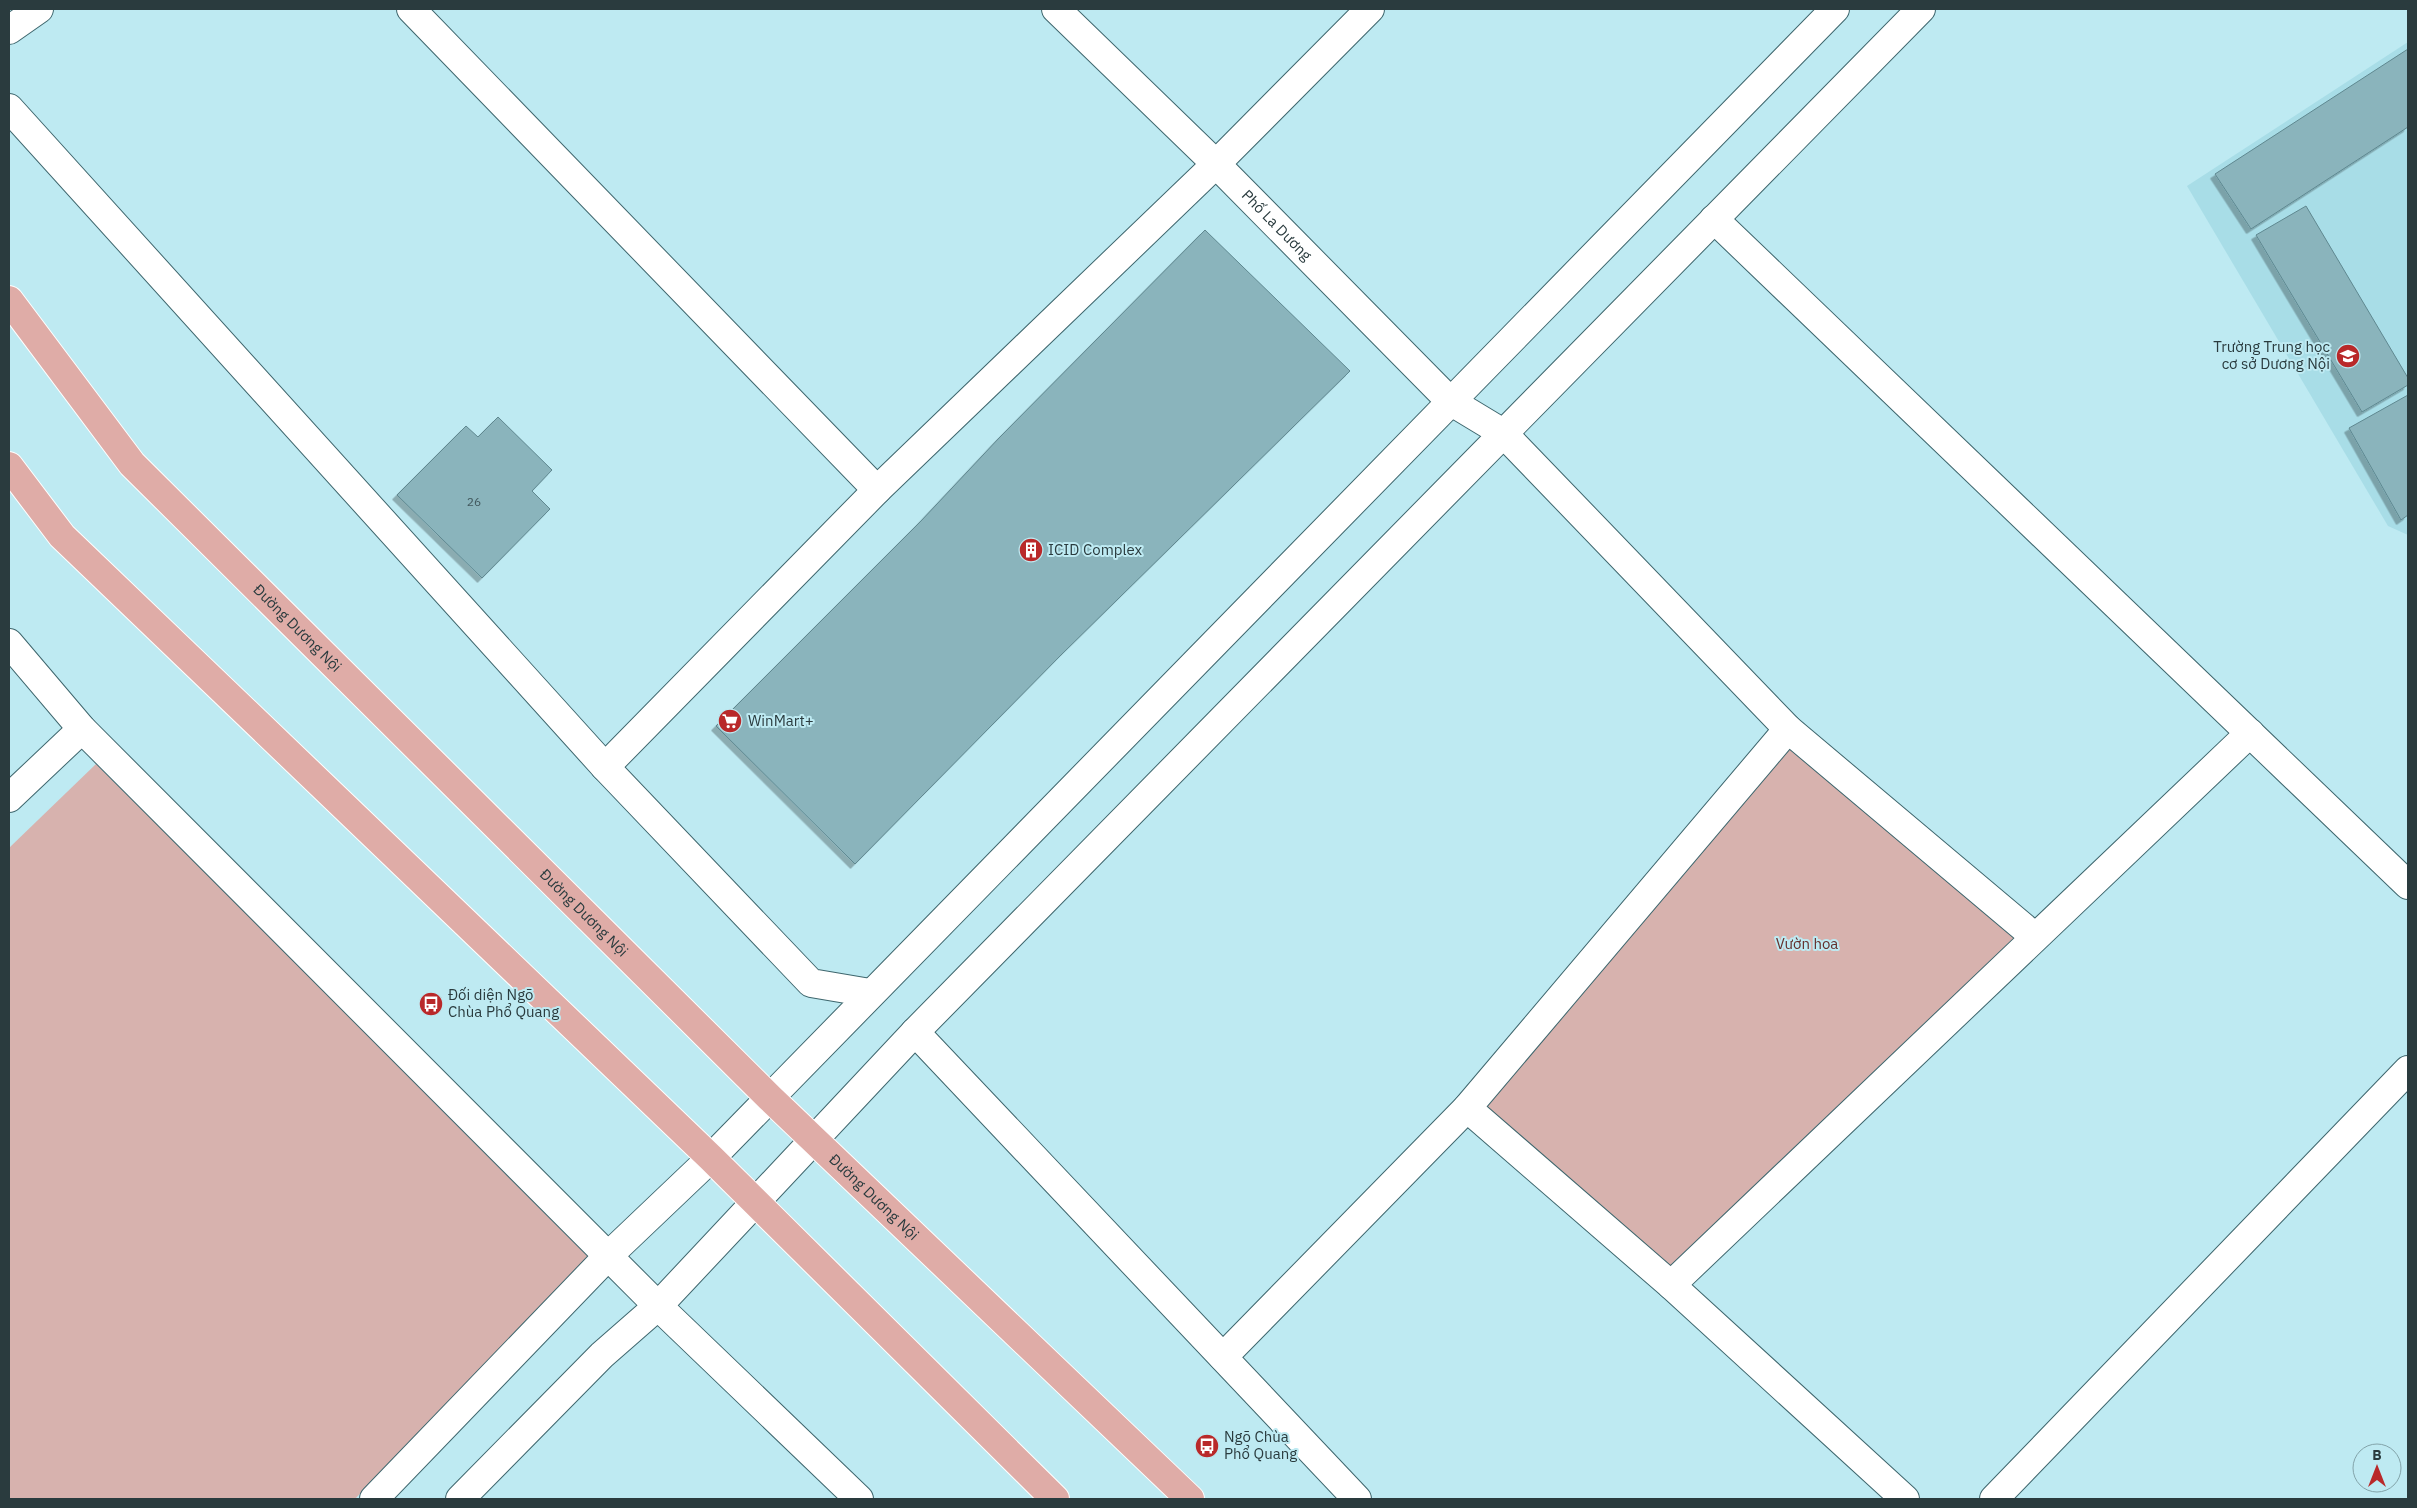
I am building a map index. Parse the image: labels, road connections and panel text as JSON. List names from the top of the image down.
{
  "streets": {
    "main road": ["Đường Dương Nội"],
    "street": ["Phố La Dương"]
  },
  "parks": ["Vườn hoa"],
  "places": {
    "school or university": ["Trường Trung học cơ sở Dương Nội"],
    "building": ["ICID Complex"],
    "supermarket": ["WinMart+"],
    "bus stop": ["Đối diện Ngõ Chùa Phổ Quang", "Ngõ Chùa Phổ Quang"]
  },
  "house_numbers": ["26"],
  "north": "top"
}
